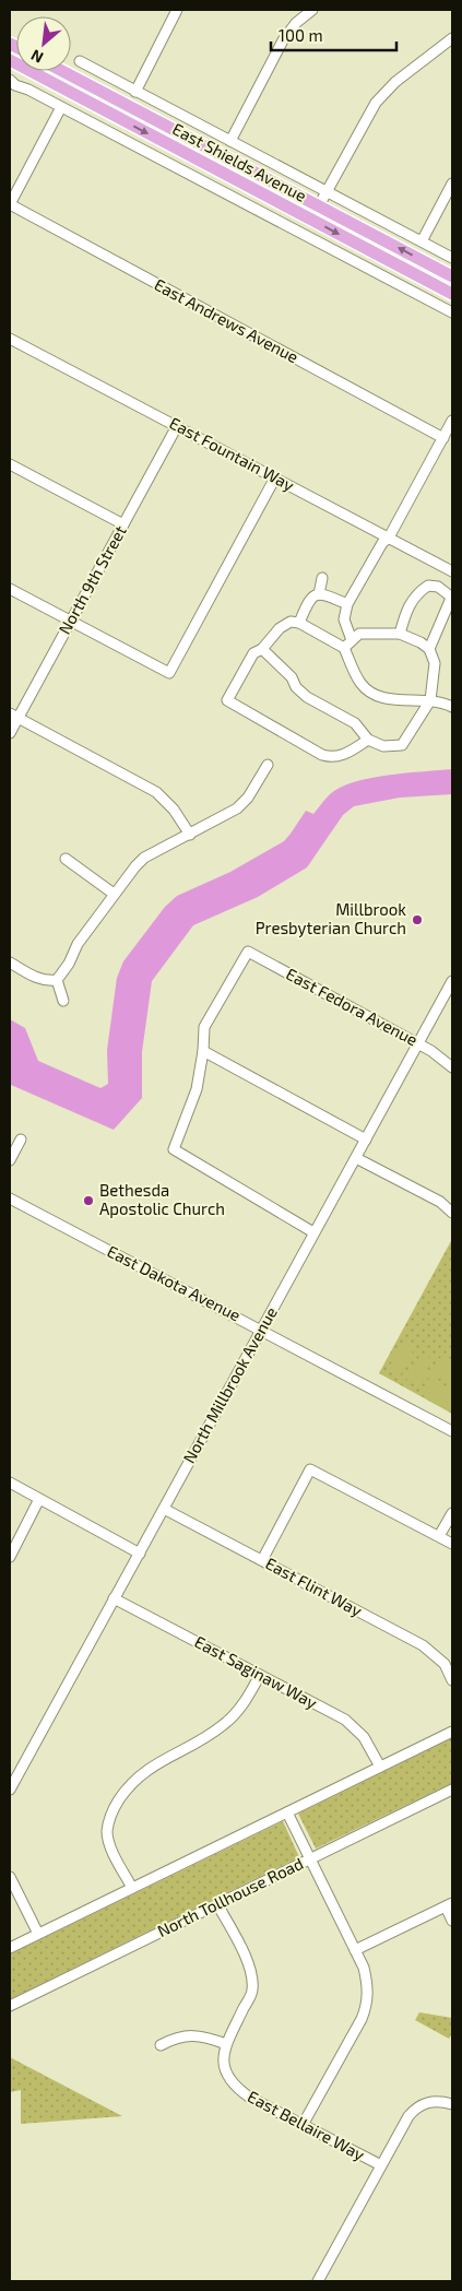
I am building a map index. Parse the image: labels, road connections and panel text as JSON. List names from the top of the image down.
{
  "streets": {
    "main road": ["East Shields Avenue"],
    "street": [
      "East Andrews Avenue",
      "East Fountain Way",
      "North 9th Street",
      "East Fedora Avenue",
      "East Dakota Avenue",
      "North Millbrook Avenue",
      "East Flint Way",
      "East Saginaw Way",
      "North Tollhouse Road",
      "East Bellaire Way"
    ]
  },
  "crossings": [
    ["East Fountain Way", "North 9th Street"],
    ["East Fedora Avenue", "North Millbrook Avenue"],
    ["East Dakota Avenue", "North Millbrook Avenue"],
    ["North Millbrook Avenue", "East Flint Way"],
    ["North Millbrook Avenue", "East Saginaw Way"],
    ["North Tollhouse Road", "East Bellaire Way"]
  ],
  "places": ["Millbrook Presbyterian Church", "Bethesda Apostolic Church"],
  "scale_bar": "100 m",
  "north": "bottom left"
}
